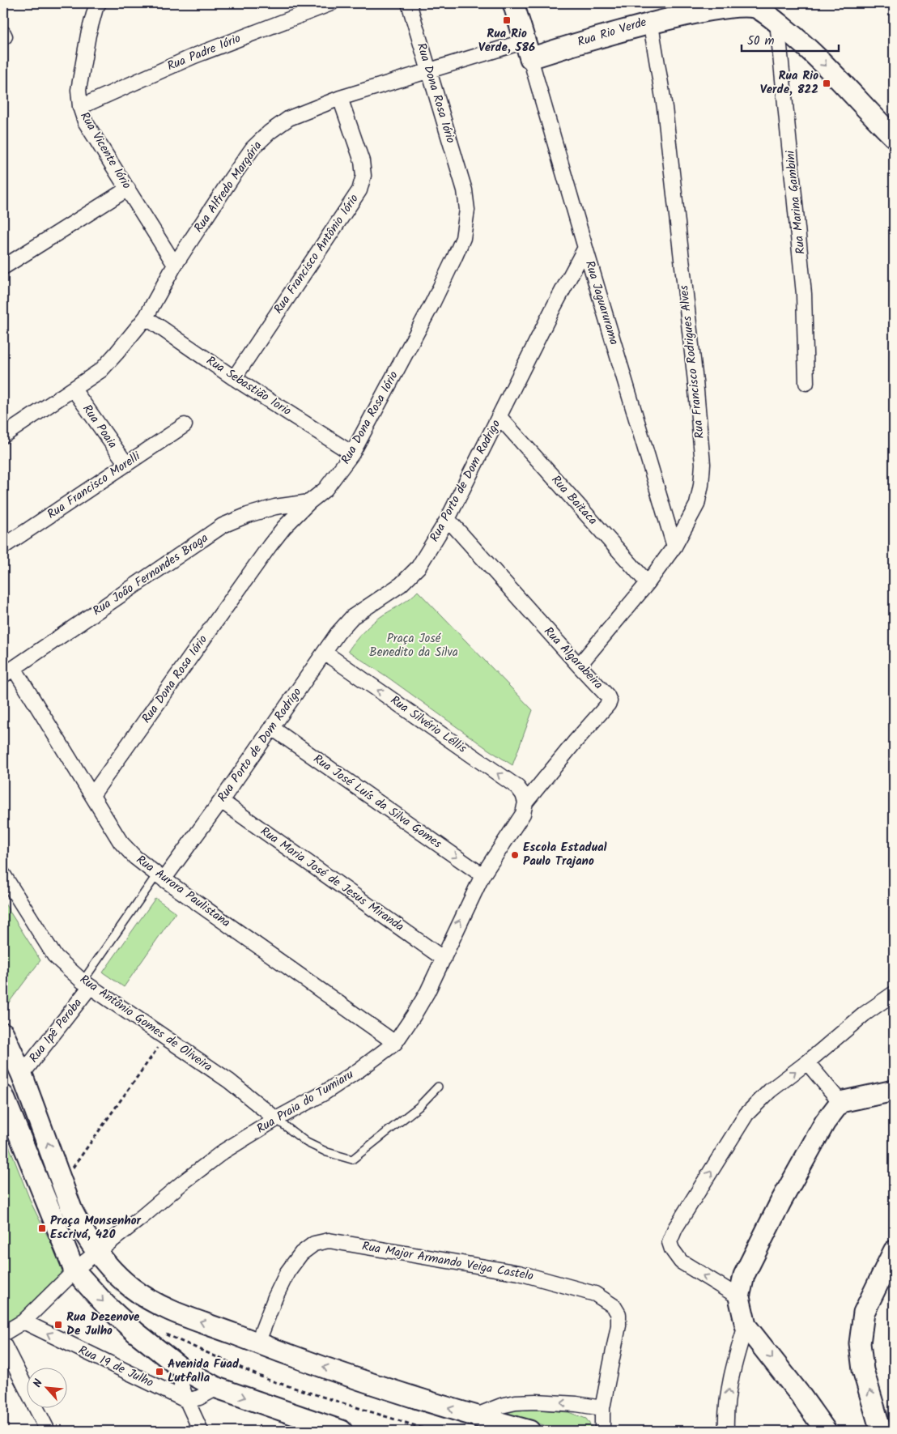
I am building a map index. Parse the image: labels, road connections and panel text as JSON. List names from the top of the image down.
{
  "streets": {
    "main road": ["Rua Rio Verde"],
    "street": [
      "Rua Padre Iório",
      "Rua Dona Rosa Iório",
      "Rua Vicente Iório",
      "Rua Alfredo Margária",
      "Rua Marina Gambini",
      "Rua Francisco Antônio Iório",
      "Rua Jaguarurama",
      "Rua Francisco Rodrigues Alves",
      "Rua Sebastião Iorio",
      "Rua Poaia",
      "Rua Porto de Dom Rodrigo",
      "Rua Francisco Morelli",
      "Rua Baitaca",
      "Rua João Fernandes Braga",
      "Rua Algarabeira",
      "Rua Silvério Léllis",
      "Rua José Luís da Silva Gomes",
      "Rua Maria José de Jesus Miranda",
      "Rua Aurora Paulistana",
      "Rua Antônio Gomes de Oliveira",
      "Rua Ipê Peroba",
      "Rua Praia do Tumiaru",
      "Rua Major Armando Veiga Castelo",
      "Rua 19 de Julho"
    ]
  },
  "crossings": [
    ["Rua Rio Verde", "Rua Alfredo Margária"],
    ["Rua Rio Verde", "Rua Marina Gambini"],
    ["Rua Rio Verde", "Rua Jaguarurama"],
    ["Rua Rio Verde", "Rua Francisco Rodrigues Alves"],
    ["Rua Padre Iório", "Rua Vicente Iório"],
    ["Rua Dona Rosa Iório", "Rua Alfredo Margária"],
    ["Rua Dona Rosa Iório", "Rua Sebastião Iorio"],
    ["Rua Dona Rosa Iório", "Rua João Fernandes Braga"],
    ["Rua Dona Rosa Iório", "Rua Aurora Paulistana"],
    ["Rua Vicente Iório", "Rua Alfredo Margária"],
    ["Rua Alfredo Margária", "Rua Francisco Antônio Iório"],
    ["Rua Alfredo Margária", "Rua Jaguarurama"],
    ["Rua Alfredo Margária", "Rua Sebastião Iorio"],
    ["Rua Alfredo Margária", "Rua Poaia"],
    ["Rua Francisco Antônio Iório", "Rua Sebastião Iorio"],
    ["Rua Jaguarurama", "Rua Francisco Rodrigues Alves"],
    ["Rua Jaguarurama", "Rua Porto de Dom Rodrigo"],
    ["Rua Francisco Rodrigues Alves", "Rua Baitaca"],
    ["Rua Francisco Rodrigues Alves", "Rua Algarabeira"],
    ["Rua Poaia", "Rua Francisco Morelli"],
    ["Rua Porto de Dom Rodrigo", "Rua Baitaca"],
    ["Rua Porto de Dom Rodrigo", "Rua Algarabeira"],
    ["Rua Porto de Dom Rodrigo", "Rua Silvério Léllis"],
    ["Rua Porto de Dom Rodrigo", "Rua José Luís da Silva Gomes"],
    ["Rua Porto de Dom Rodrigo", "Rua Maria José de Jesus Miranda"],
    ["Rua Porto de Dom Rodrigo", "Rua Aurora Paulistana"],
    ["Rua João Fernandes Braga", "Rua Aurora Paulistana"],
    ["Rua Algarabeira", "Rua Silvério Léllis"],
    ["Rua Algarabeira", "Rua Praia do Tumiaru"],
    ["Rua Silvério Léllis", "Rua Praia do Tumiaru"],
    ["Rua José Luís da Silva Gomes", "Rua Praia do Tumiaru"],
    ["Rua Maria José de Jesus Miranda", "Rua Praia do Tumiaru"],
    ["Rua Aurora Paulistana", "Rua Praia do Tumiaru"],
    ["Rua Antônio Gomes de Oliveira", "Rua Ipê Peroba"],
    ["Rua Antônio Gomes de Oliveira", "Rua Praia do Tumiaru"],
    ["Rua Praia do Tumiaru", "Rua 19 de Julho"]
  ],
  "one_way": [
    "Rua Rio Verde",
    "Rua Silvério Léllis",
    "Rua José Luís da Silva Gomes",
    "Rua 19 de Julho"
  ],
  "parks": ["Praça José Benedito da Silva"],
  "places": {
    "transit": [
      "Rua Rio Verde, 586",
      "Rua Rio Verde, 822",
      "Praça Monsenhor Escrivá, 420",
      "Rua Dezenove De Julho",
      "Avenida Fuad Lutfalla"
    ],
    "other": ["Escola Estadual Paulo Trajano"]
  },
  "scale_bar": "50 m",
  "north": "top left"
}
